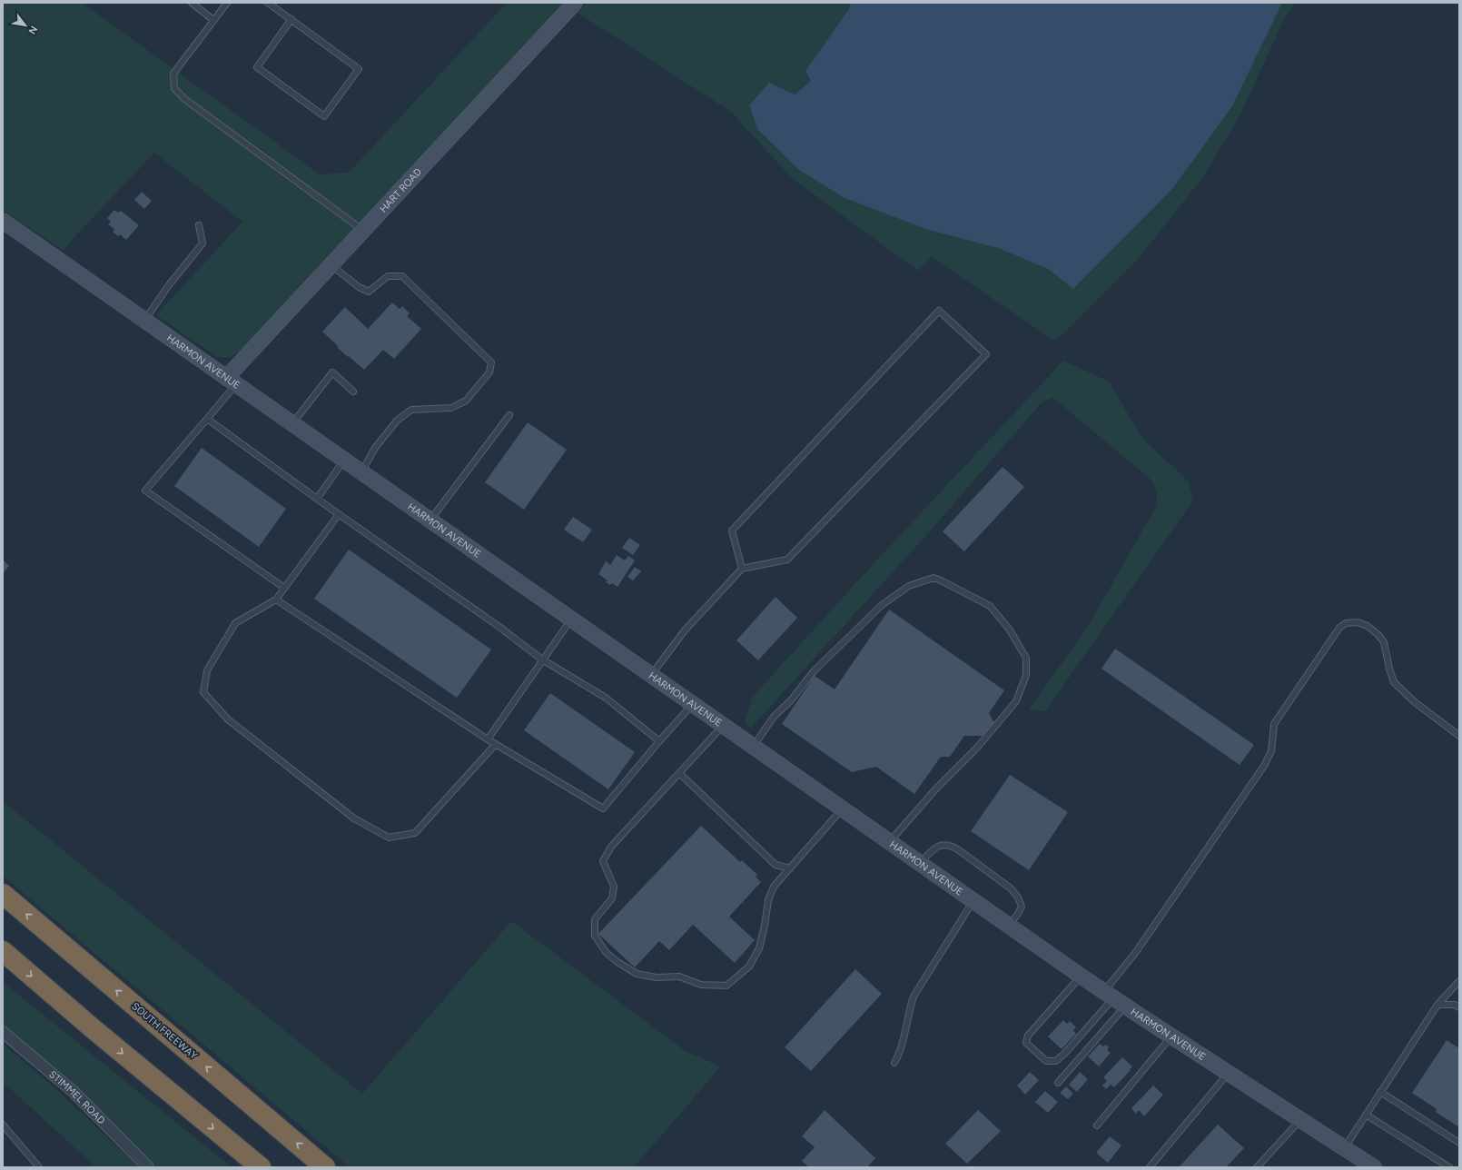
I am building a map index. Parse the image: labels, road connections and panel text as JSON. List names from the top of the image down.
{
  "streets": {
    "highway": ["SOUTH FREEWAY"],
    "main road": ["HART ROAD", "HARMON AVENUE"],
    "street": ["STIMMEL ROAD"]
  },
  "crossings": [
    ["HART ROAD", "HARMON AVENUE"]
  ],
  "north": "bottom right"
}
